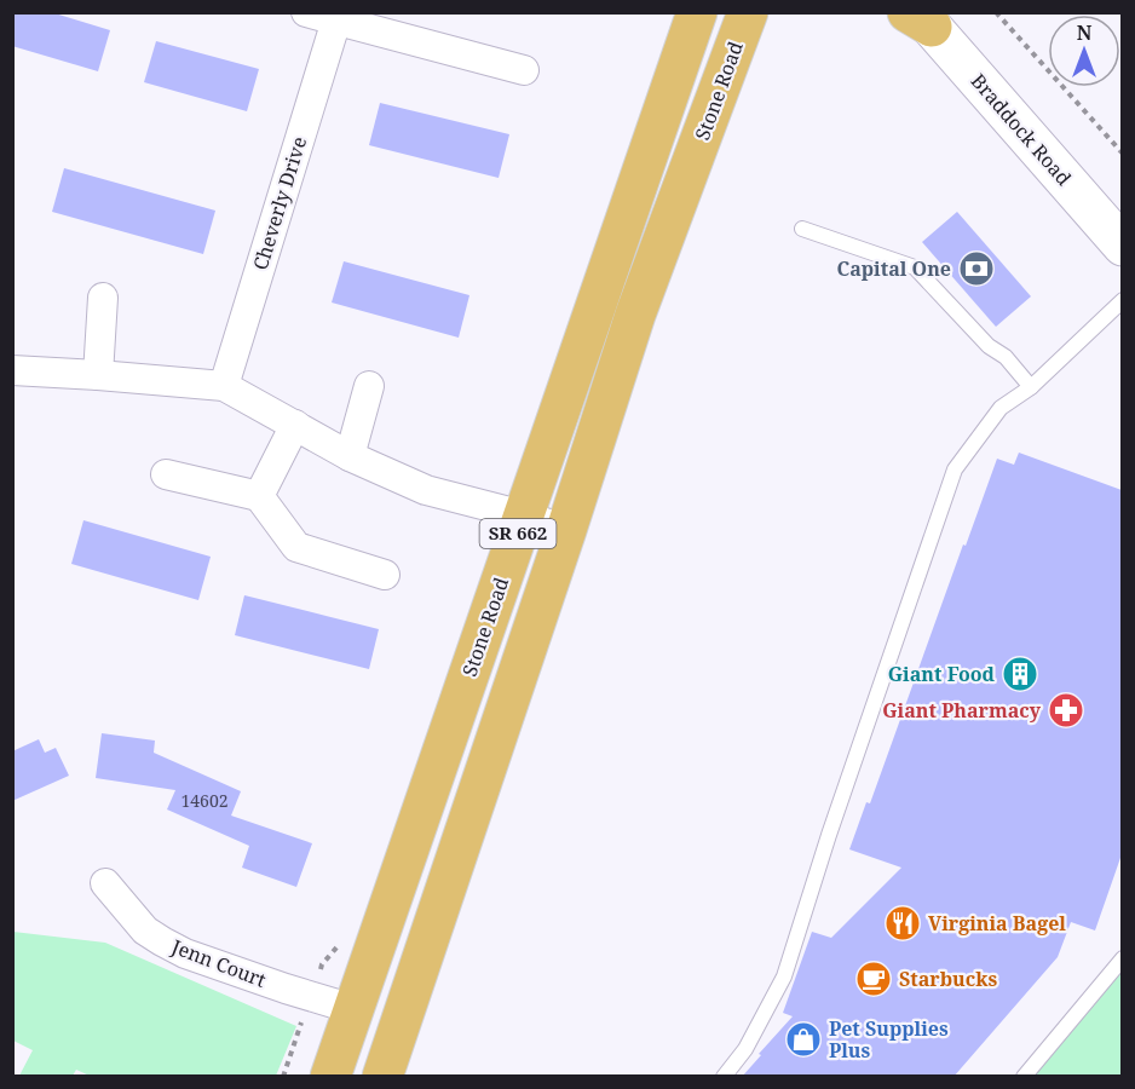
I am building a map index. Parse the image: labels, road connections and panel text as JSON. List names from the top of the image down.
{
  "streets": {
    "main road": ["Stone Road", "Braddock Road", "SR 662"],
    "street": ["Cheverly Drive", "Jenn Court"]
  },
  "crossings": [
    ["Stone Road", "Jenn Court"]
  ],
  "places": {
    "bank": ["Capital One"],
    "building": ["Giant Food"],
    "pharmacy": ["Giant Pharmacy"],
    "restaurant": ["Virginia Bagel"],
    "cafe": ["Starbucks"],
    "shop": ["Pet Supplies Plus"]
  },
  "house_numbers": ["14602"],
  "north": "top"
}
